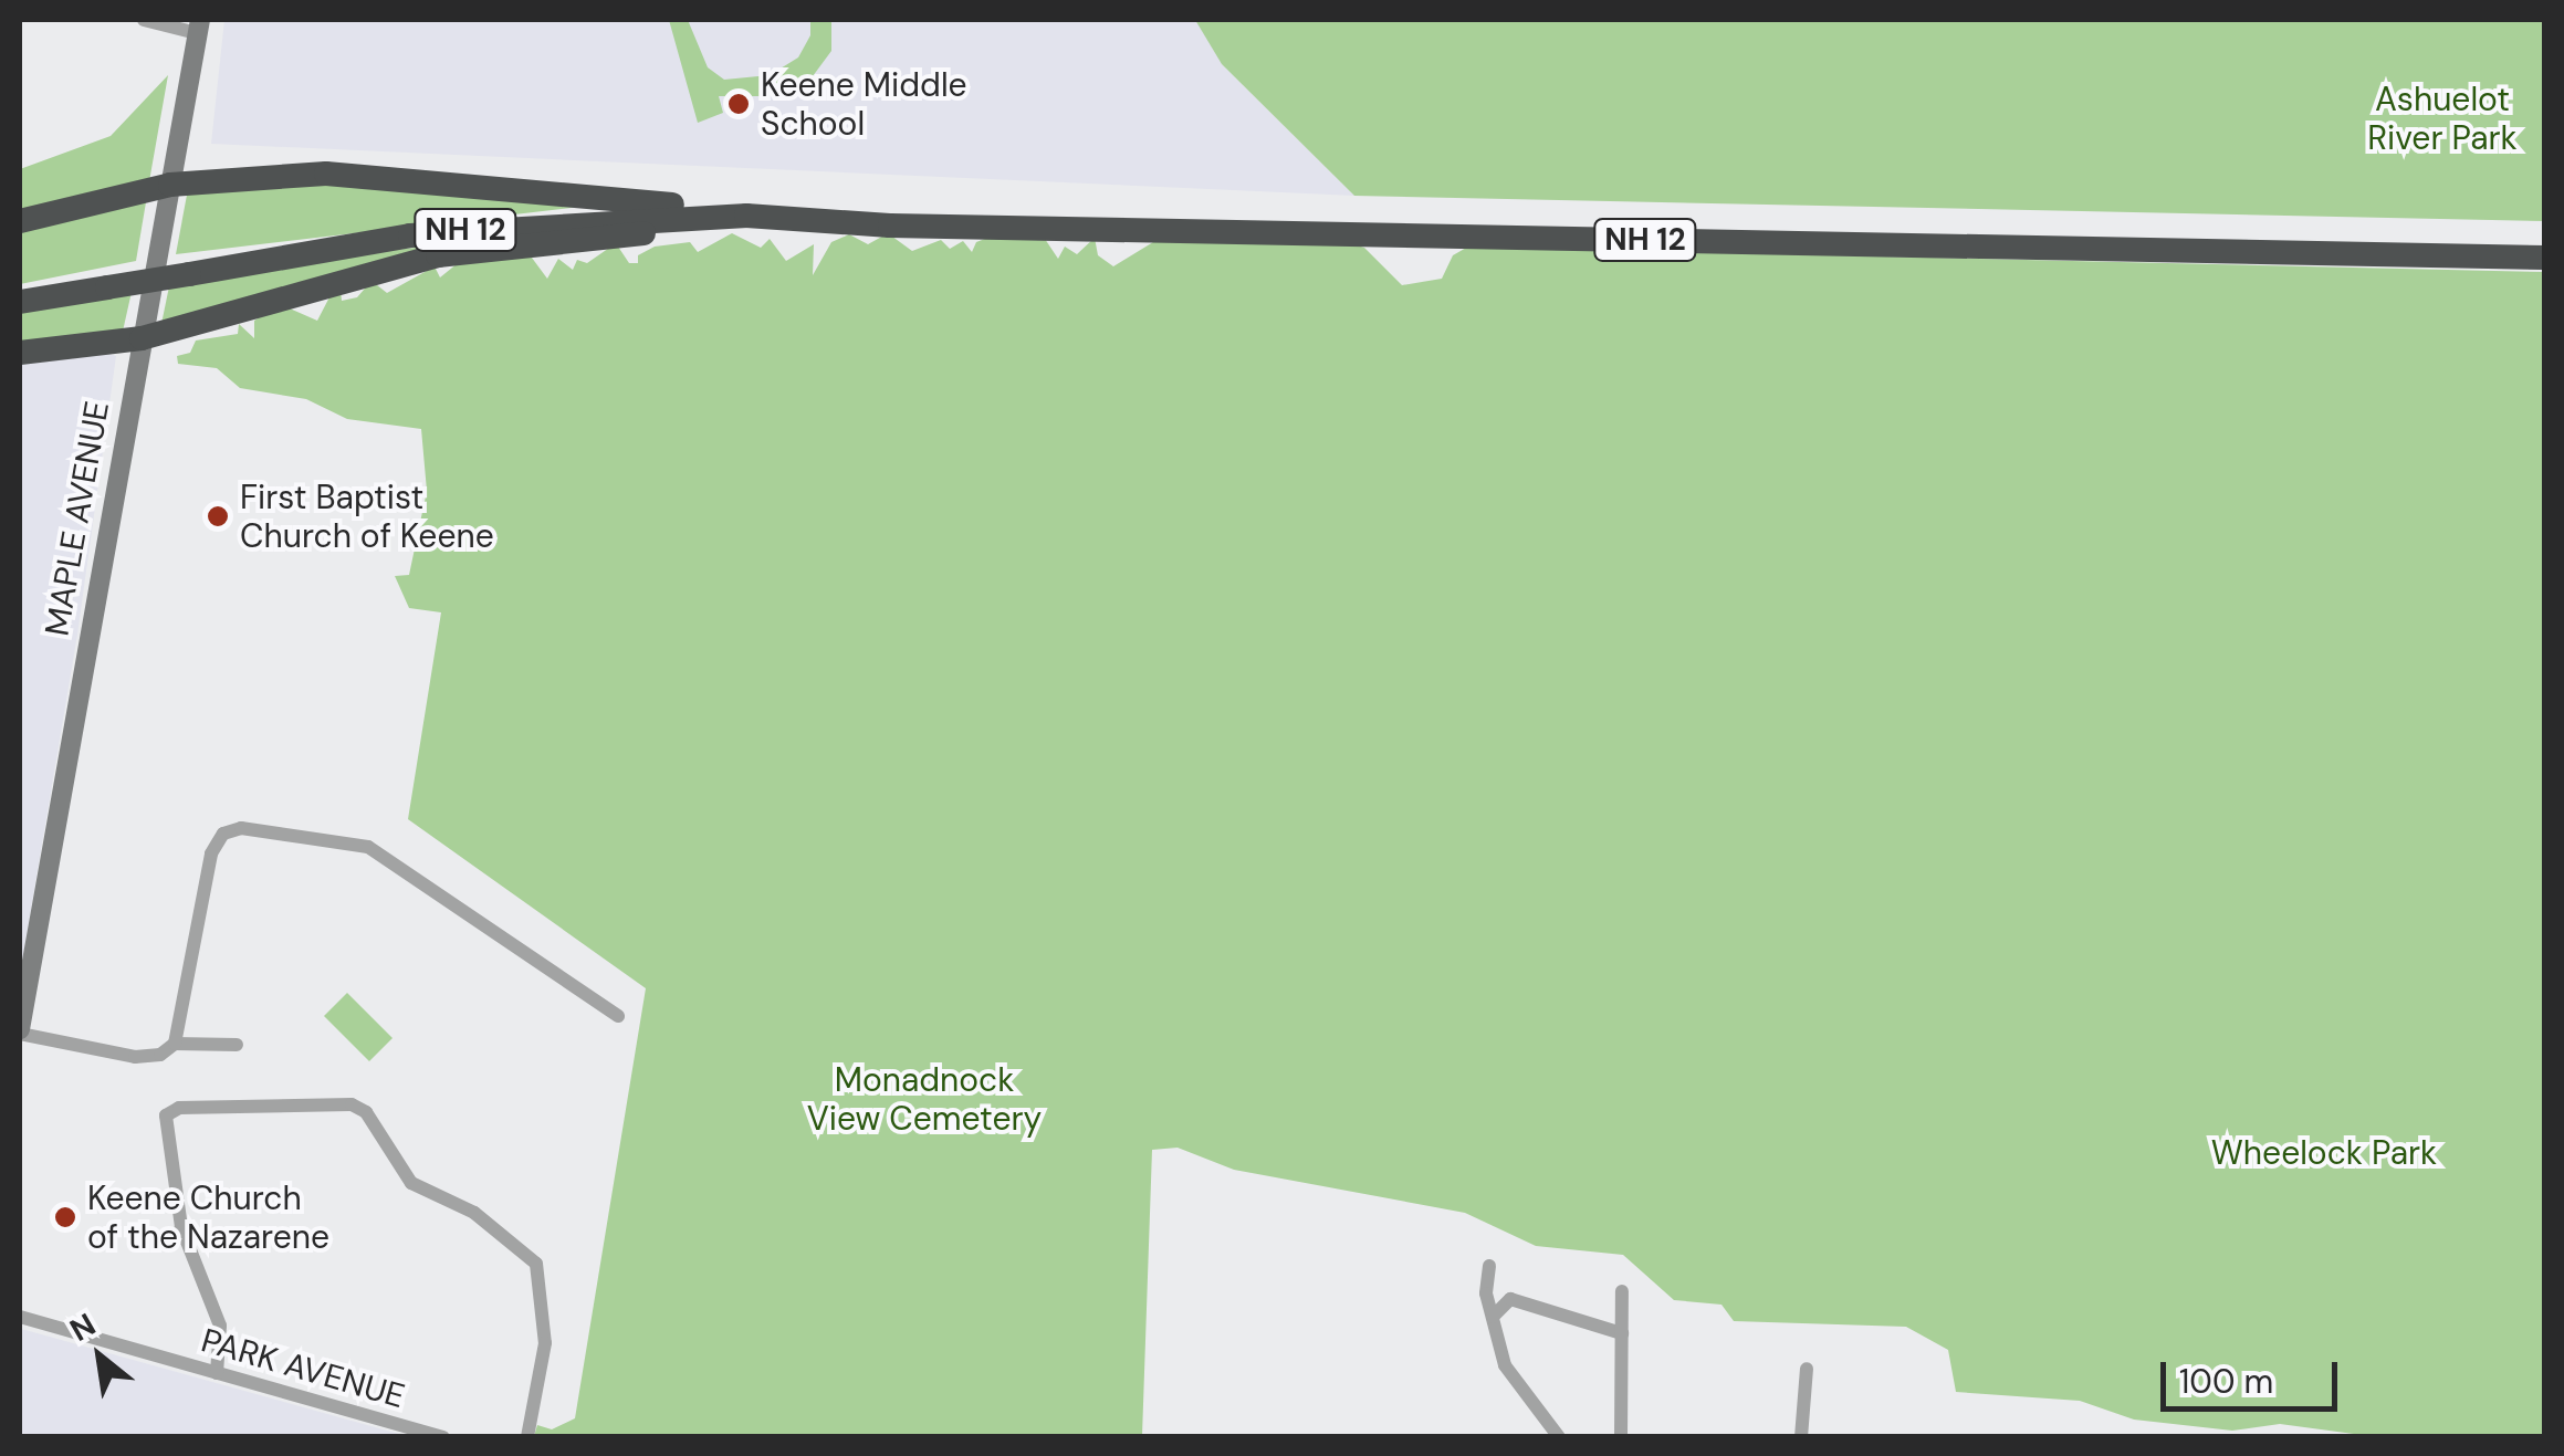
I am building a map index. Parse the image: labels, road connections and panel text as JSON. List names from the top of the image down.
{
  "streets": {
    "highway": ["NH 12"],
    "street": ["MAPLE AVENUE", "PARK AVENUE"]
  },
  "parks": ["Ashuelot River Park", "Monadnock View Cemetery", "Wheelock Park"],
  "places": ["Keene Middle School", "First Baptist Church of Keene", "Keene Church of the Nazarene"],
  "scale_bar": "100 m",
  "north": "top left"
}
